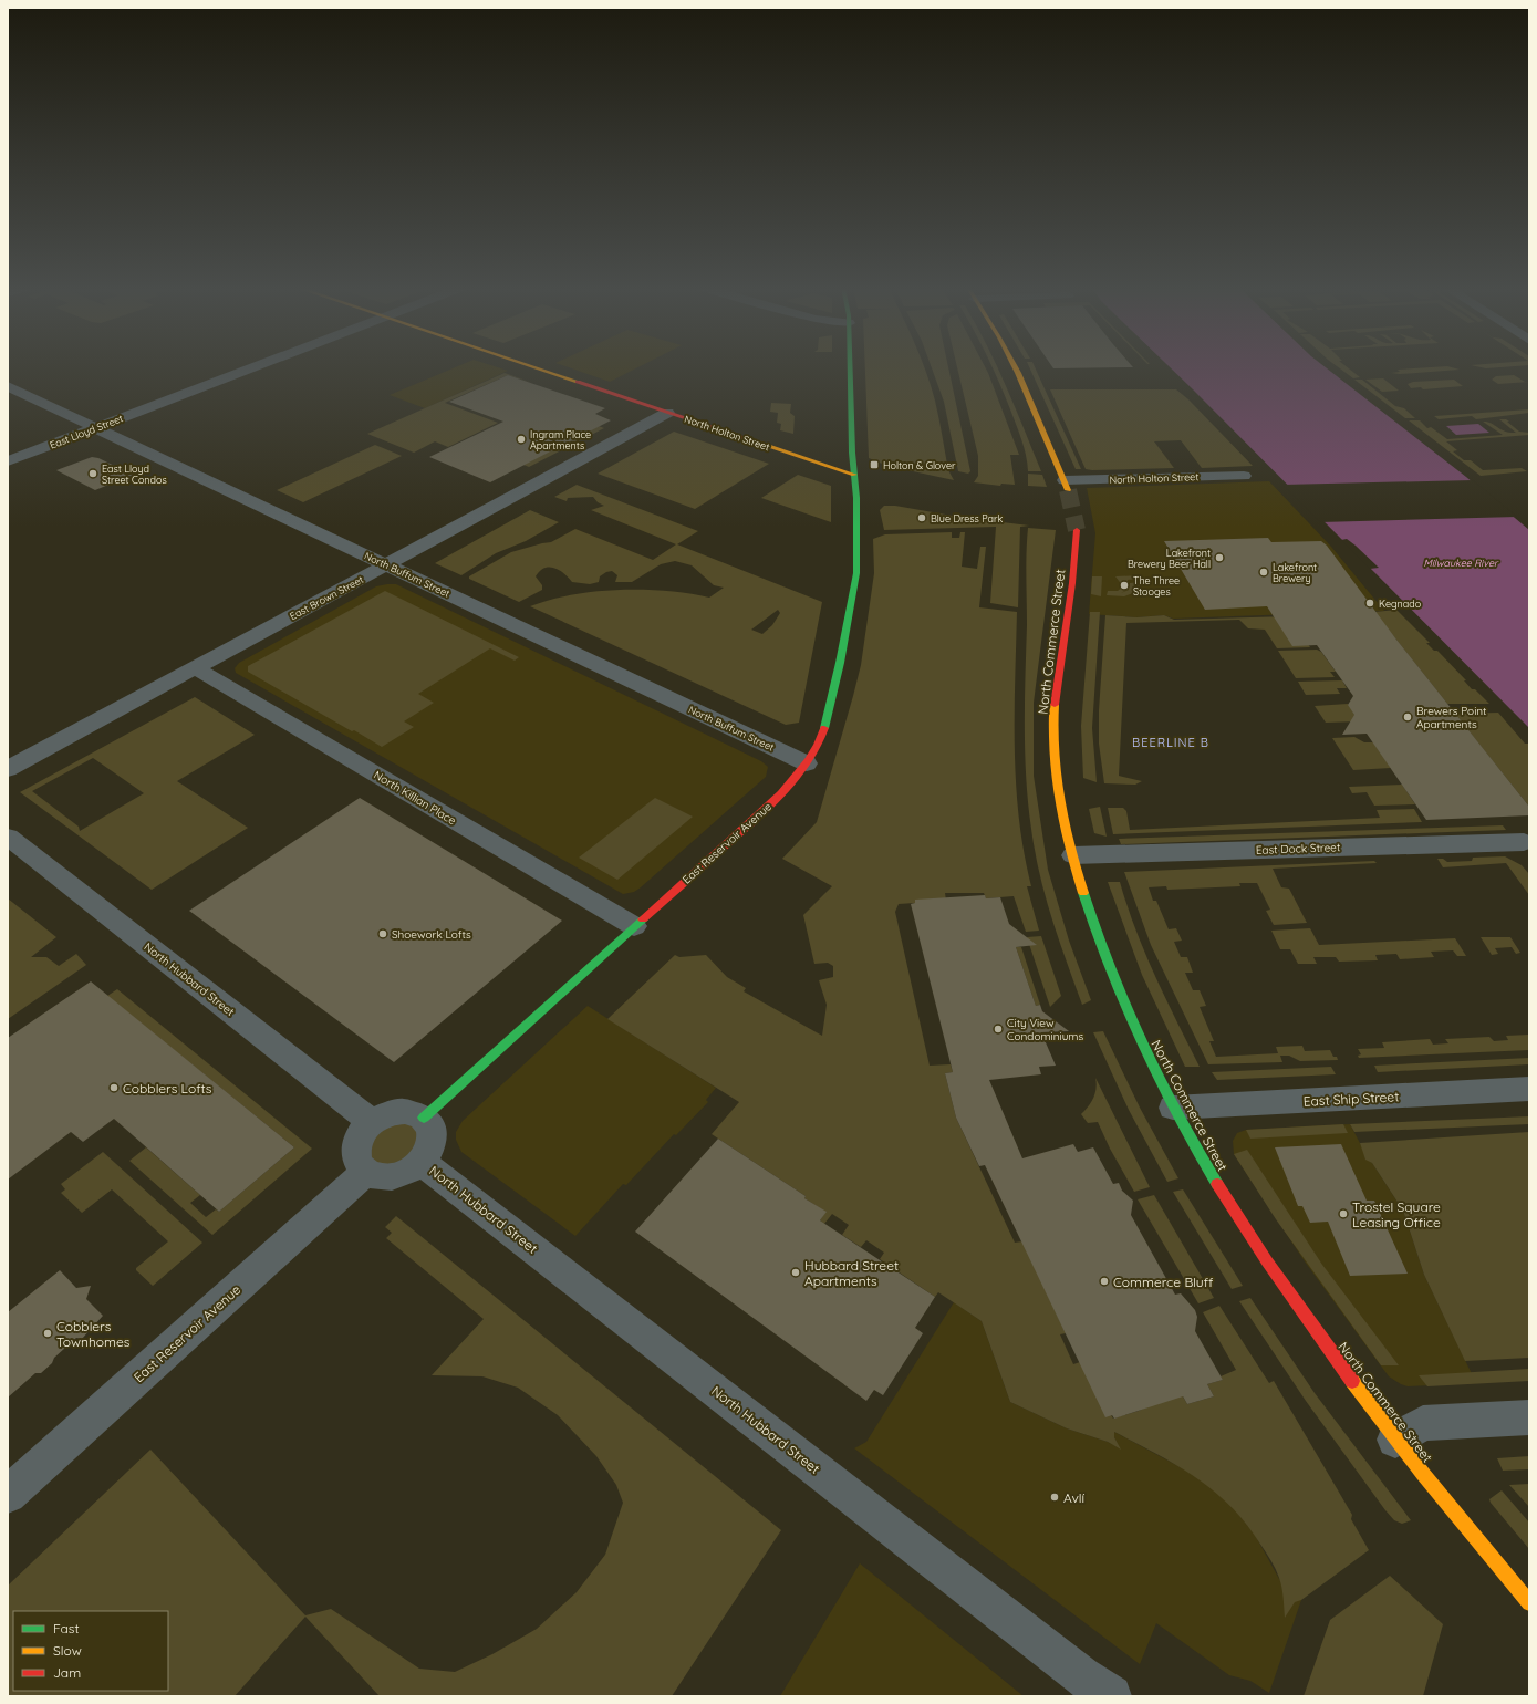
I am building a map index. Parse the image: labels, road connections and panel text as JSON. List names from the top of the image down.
{
  "streets": {
    "street": [
      "East Lloyd Street",
      "North Holton Street",
      "North Buffum Street",
      "East Brown Street",
      "North Commerce Street",
      "North Killian Place",
      "East Reservoir Avenue",
      "East Dock Street",
      "North Hubbard Street",
      "East Ship Street"
    ]
  },
  "crossings": [
    ["East Lloyd Street", "North Buffum Street"],
    ["North Holton Street", "East Brown Street"],
    ["North Holton Street", "East Reservoir Avenue"],
    ["North Buffum Street", "East Brown Street"],
    ["North Buffum Street", "East Reservoir Avenue"],
    ["East Brown Street", "North Killian Place"],
    ["North Commerce Street", "East Dock Street"],
    ["North Commerce Street", "East Ship Street"],
    ["North Killian Place", "East Reservoir Avenue"],
    ["East Reservoir Avenue", "North Hubbard Street"]
  ],
  "districts": ["BEERLINE B"],
  "water": ["Milwaukee River"],
  "places": {
    "other": [
      "Ingram Place Apartments",
      "East Lloyd Street Condos",
      "Blue Dress Park",
      "Lakefront Brewery Beer Hall",
      "Lakefront Brewery",
      "The Three Stooges",
      "Kegnado",
      "Brewers Point Apartments",
      "Shoework Lofts",
      "City View Condominiums",
      "Cobblers Lofts",
      "Trostel Square Leasing Office",
      "Hubbard Street Apartments",
      "Commerce Bluff",
      "Cobblers Townhomes",
      "Avlí"
    ],
    "transit": ["Holton & Glover"]
  },
  "legend": ["Fast", "Slow", "Jam"]
}
